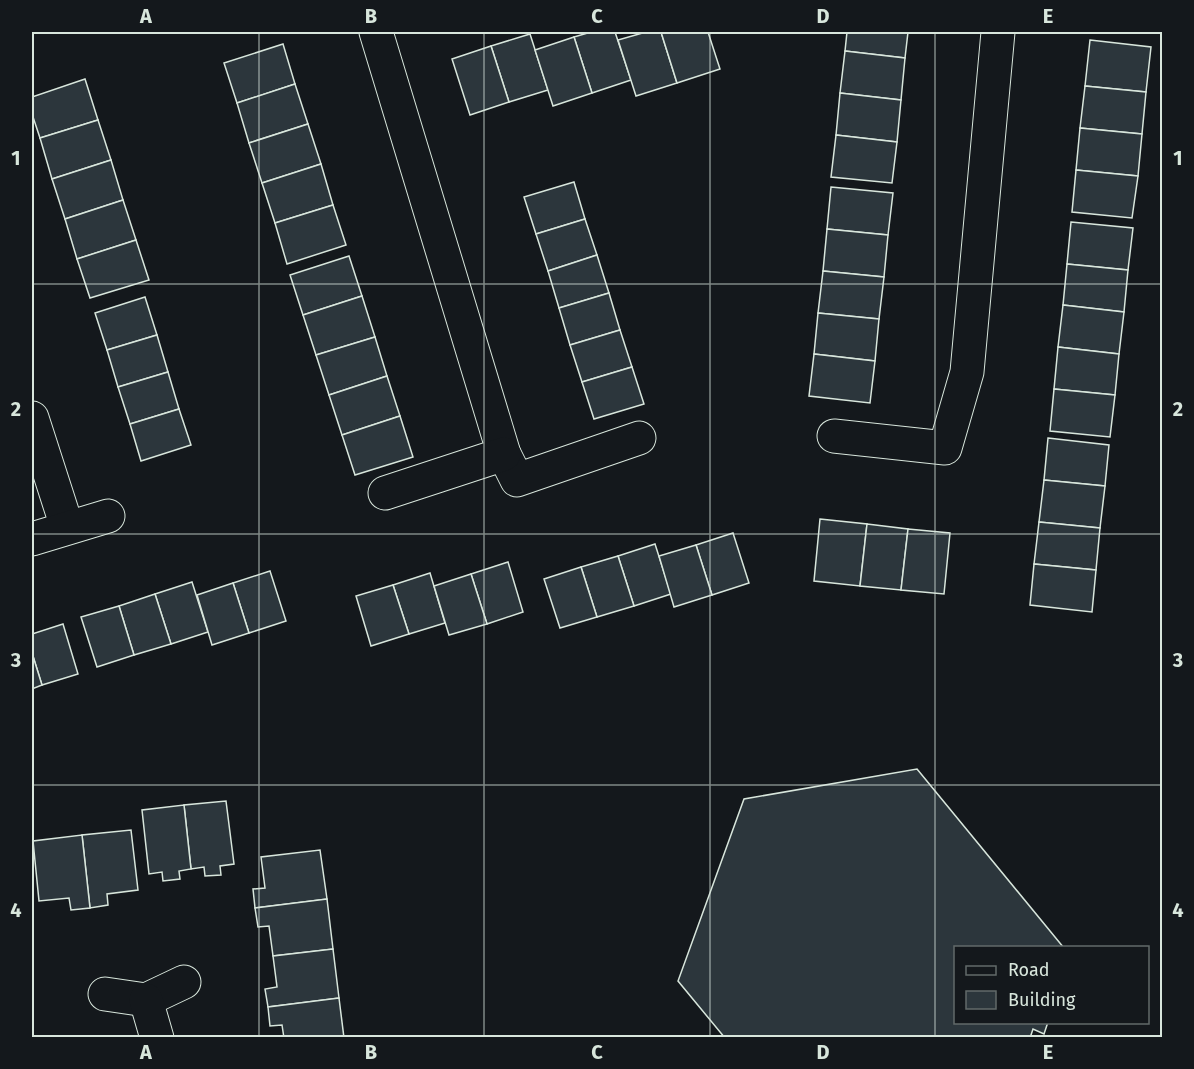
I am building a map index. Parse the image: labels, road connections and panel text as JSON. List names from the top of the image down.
{
  "legend": ["Road", "Building"],
  "grid": {
    "columns": [
      "A",
      "B",
      "C",
      "D",
      "E"
    ],
    "rows": [
      "1",
      "2",
      "3",
      "4"
    ]
  }
}
